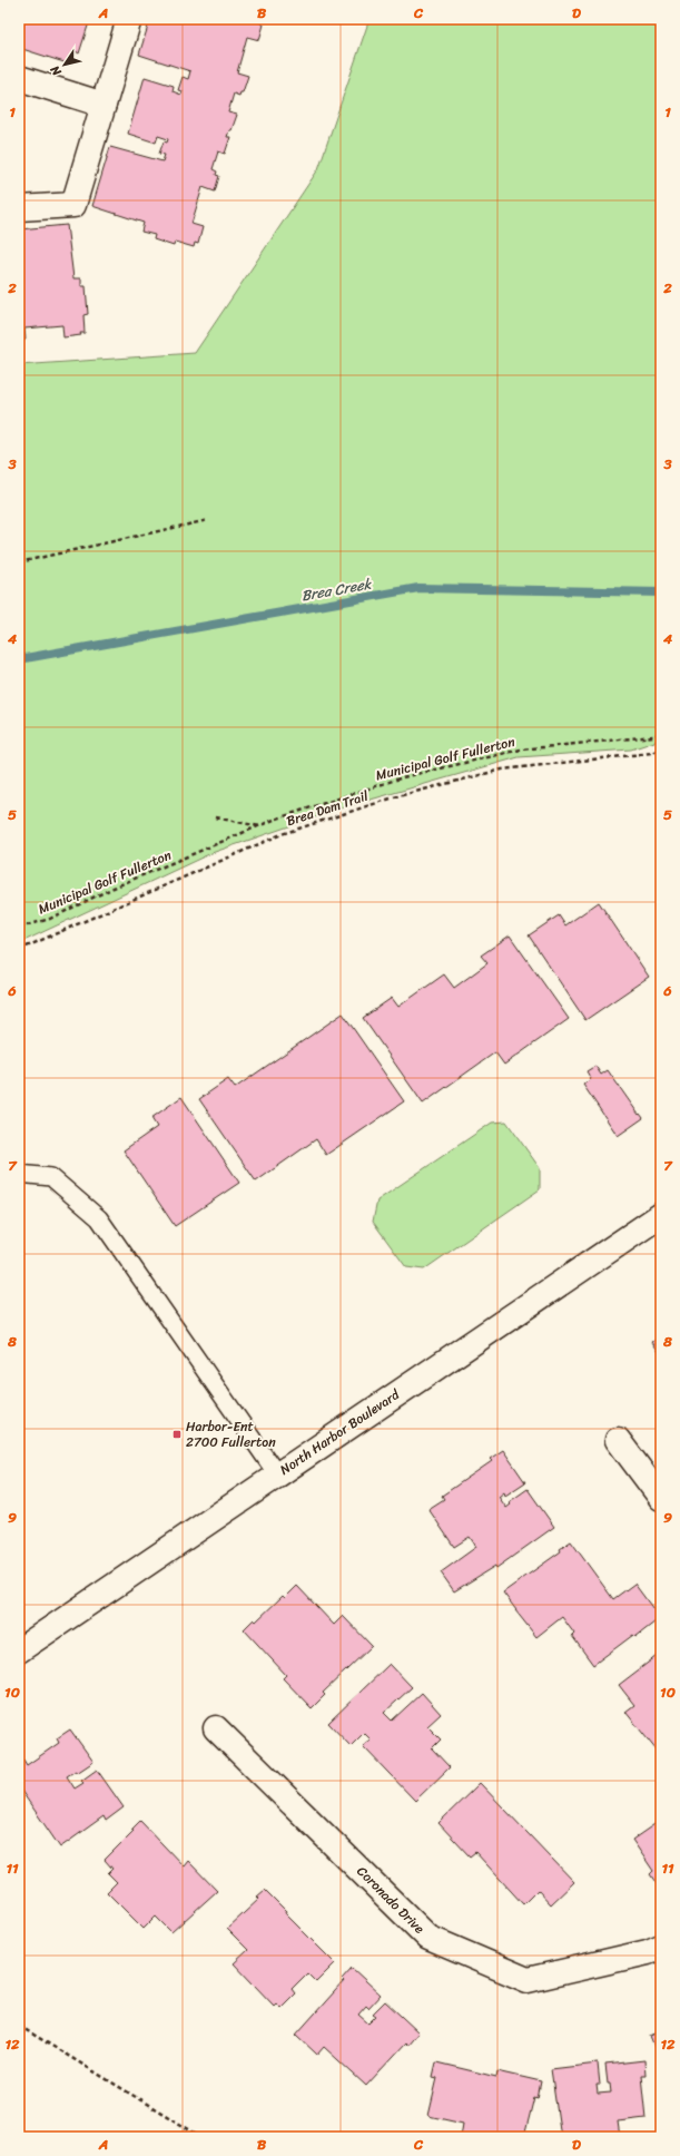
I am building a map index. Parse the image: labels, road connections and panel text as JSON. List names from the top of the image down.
{
  "streets": {
    "street": ["North Harbor Boulevard", "Coronado Drive"],
    "path": ["Municipal Golf Fullerton", "Brea Dam Trail"]
  },
  "water": ["Brea Creek"],
  "places": {
    "transit": ["Harbor-Ent 2700 Fullerton"]
  },
  "north": "bottom left",
  "grid": {
    "columns": [
      "A",
      "B",
      "C",
      "D"
    ],
    "rows": [
      "1",
      "2",
      "3",
      "4",
      "5",
      "6",
      "7",
      "8",
      "9",
      "10",
      "11",
      "12"
    ]
  }
}
